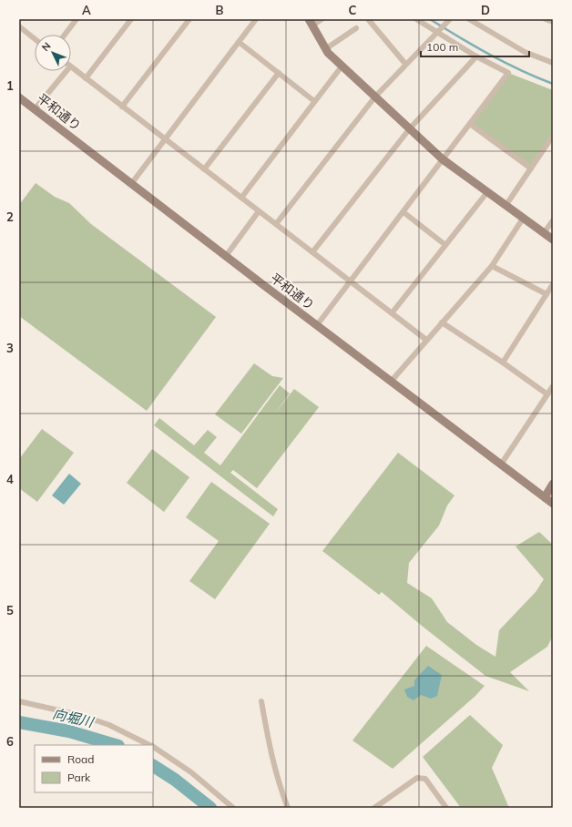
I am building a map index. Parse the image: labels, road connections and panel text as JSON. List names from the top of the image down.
{
  "streets": {
    "street": ["平和通り"]
  },
  "water": ["向堀川"],
  "legend": ["Road", "Park"],
  "scale_bar": "100 m",
  "north": "top left",
  "grid": {
    "columns": [
      "A",
      "B",
      "C",
      "D"
    ],
    "rows": [
      "1",
      "2",
      "3",
      "4",
      "5",
      "6"
    ]
  }
}
